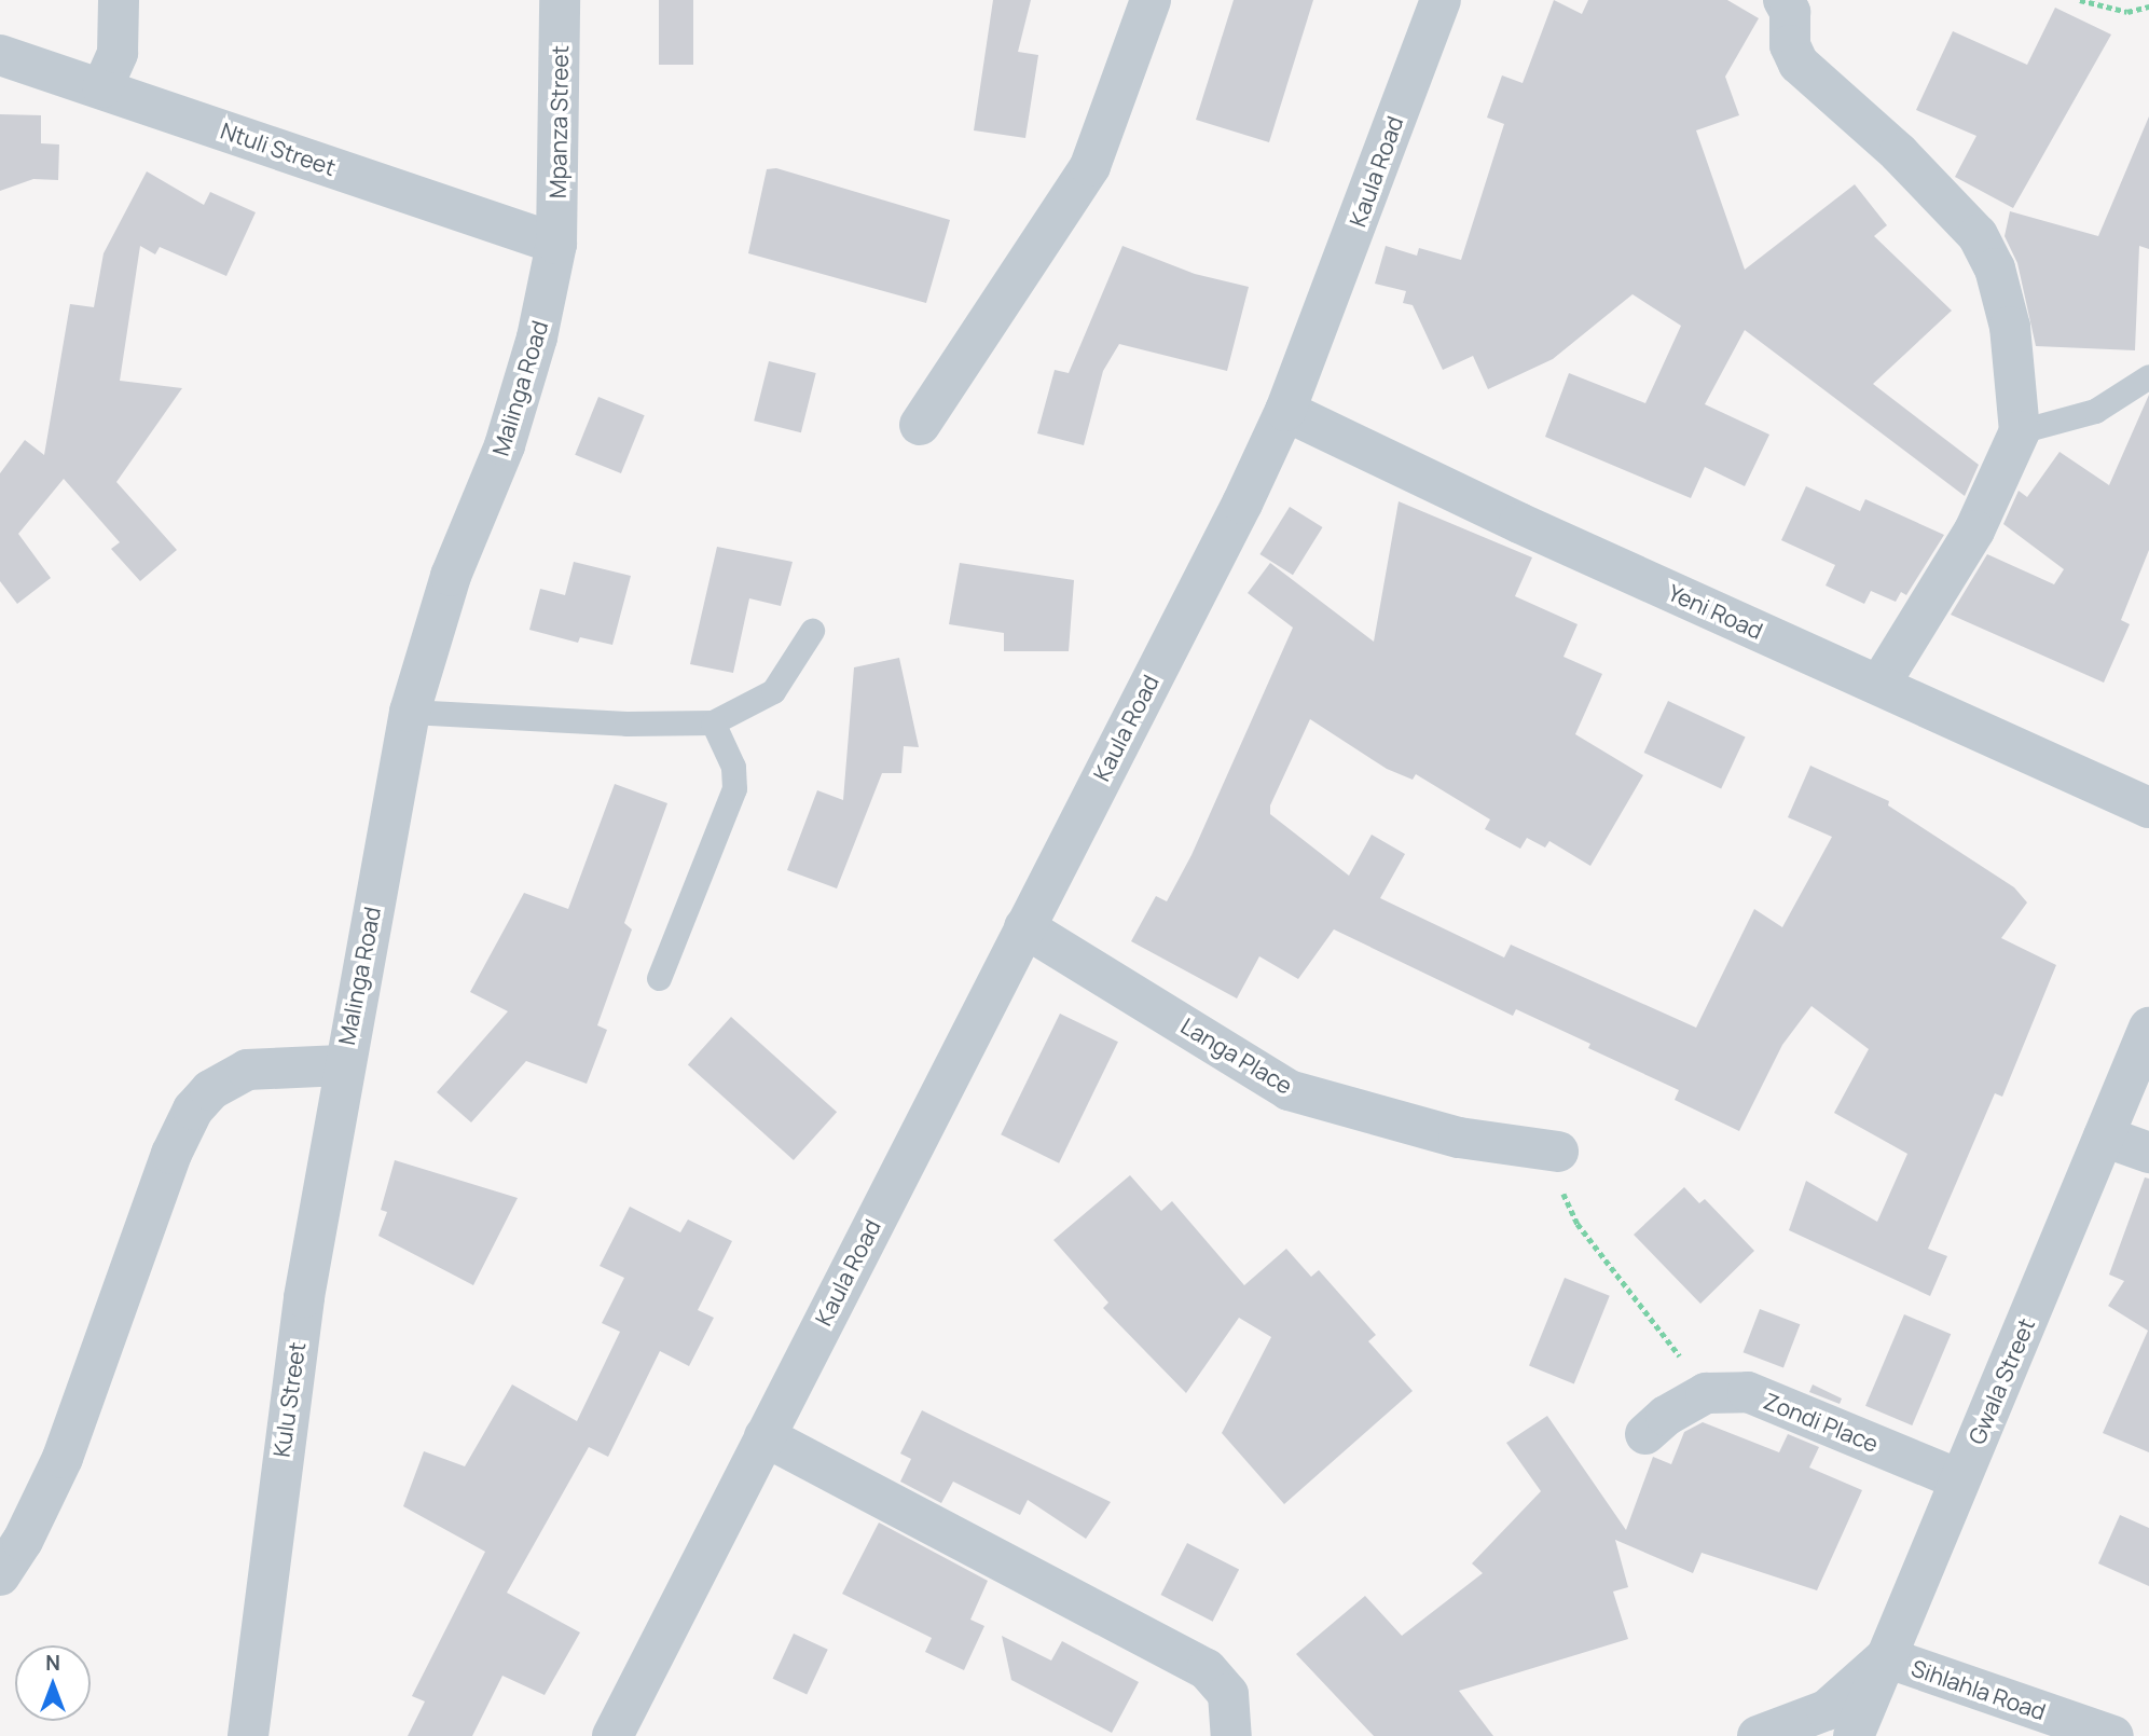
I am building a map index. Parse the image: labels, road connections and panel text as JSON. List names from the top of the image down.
{
  "streets": {
    "street": [
      "Mpanza Street",
      "Ntuli Street",
      "Kaula Road",
      "Malinga Road",
      "Yeni Road",
      "Langa Place",
      "Gwala Street",
      "Kulu Street",
      "Zondi Place",
      "Sihlahla Road"
    ]
  },
  "crossings": [
    ["Mpanza Street", "Ntuli Street"],
    ["Mpanza Street", "Malinga Road"],
    ["Ntuli Street", "Malinga Road"],
    ["Kaula Road", "Yeni Road"],
    ["Kaula Road", "Langa Place"],
    ["Malinga Road", "Kulu Street"],
    ["Gwala Street", "Zondi Place"],
    ["Gwala Street", "Sihlahla Road"]
  ],
  "north": "top"
}
